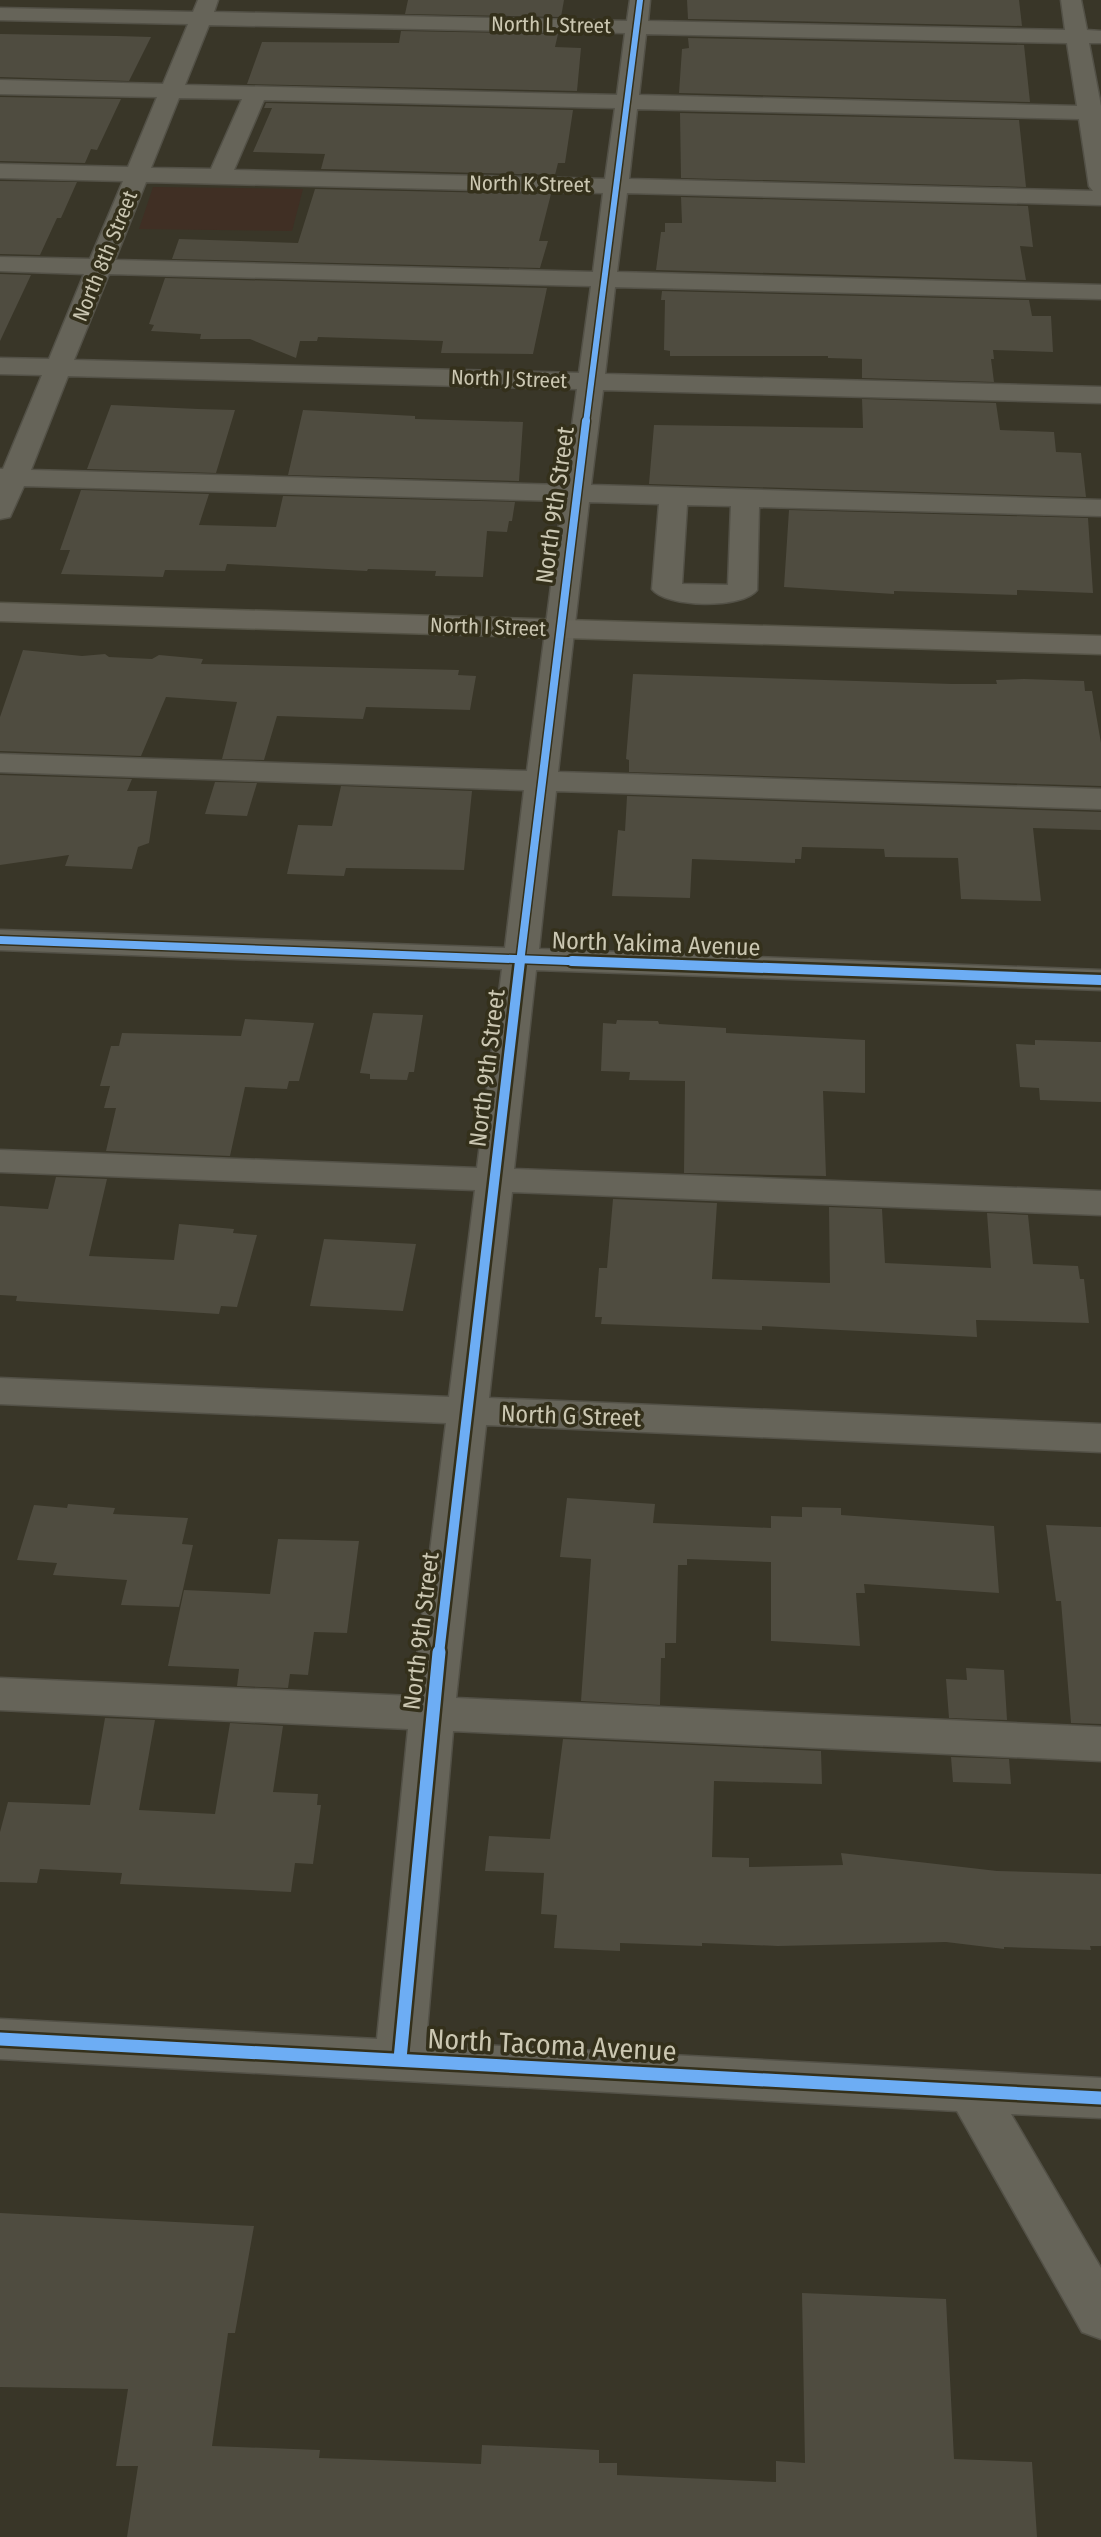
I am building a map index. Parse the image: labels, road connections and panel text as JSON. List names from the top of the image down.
{
  "streets": {
    "main road": ["North I Street"],
    "street": [
      "North L Street",
      "North K Street",
      "North 8th Street",
      "North J Street",
      "North 9th Street",
      "North Yakima Avenue",
      "North G Street",
      "North Tacoma Avenue"
    ]
  },
  "crossings": [
    ["North L Street", "North 8th Street"],
    ["North L Street", "North 9th Street"],
    ["North K Street", "North 8th Street"],
    ["North K Street", "North 9th Street"],
    ["North 8th Street", "North J Street"],
    ["North J Street", "North 9th Street"],
    ["North 9th Street", "North I Street"],
    ["North 9th Street", "North Yakima Avenue"],
    ["North 9th Street", "North G Street"],
    ["North 9th Street", "North Tacoma Avenue"]
  ]
}
